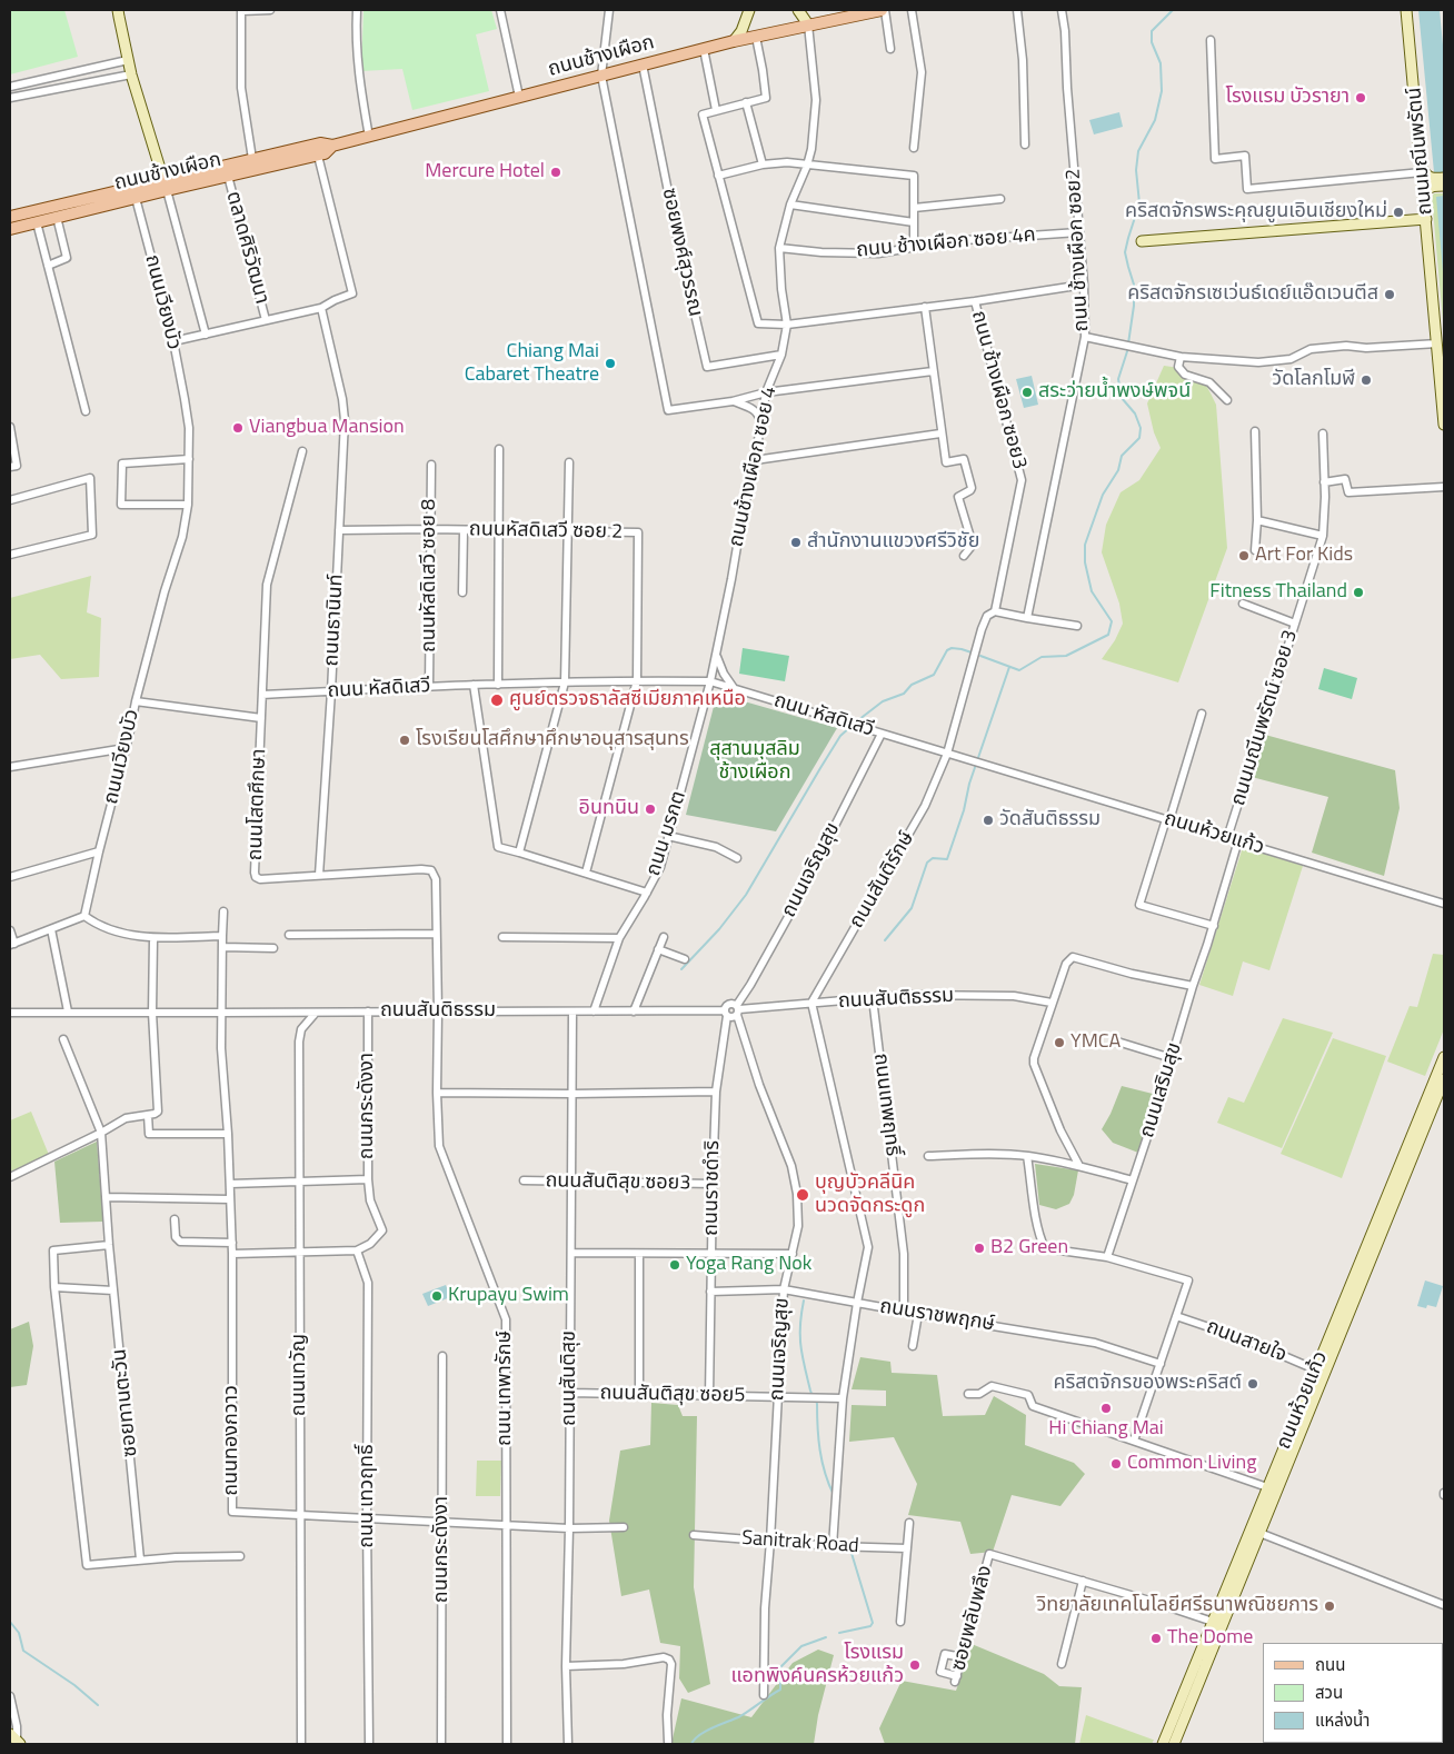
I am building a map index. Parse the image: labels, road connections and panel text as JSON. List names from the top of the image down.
{
  "streets": {
    "main road": ["ถนนช้างเผือก", "ถนนมณีนพรัตน์", "ถนนห้วยแก้ว"],
    "street": [
      "ถนน ช้างเผือก ซอย 4ค",
      "ตลาดศิริวัฒนา",
      "ถนน ช้างเผือก ซอย2",
      "ซอยพงศ์สุวรรณ",
      "ถนนเวียงบัว",
      "ถนน ช้างเผือก ซอย3",
      "ถนนช้างเผือก ซอย 4",
      "ถนนหัสดิเสวี ซอย 2",
      "ถนนหัสดิเสวี ซอย 8",
      "ถนนธานินท์",
      "ถนน หัสดิเสวี",
      "ถนนมณีนพรัตน์ ซอย 3",
      "ถนนโสตศึกษา",
      "ถนน มรกต",
      "ถนนเจริญสุข",
      "ถนนสันติรักษ์",
      "ถนนสันติธรรม",
      "ถนนเสริมสุข",
      "ถนนเทพฤทธิ์",
      "ถนนกระดังงา",
      "ถนนสันติสุข ซอย3",
      "ถนนราชดำริ",
      "ถนนราชพฤกษ์",
      "ถนนสายใจ",
      "ถนนเทวัญ",
      "ถนนสันติสุข",
      "ถนน เทพารักษ์",
      "ถนนสันติสุข ซอย5",
      "ซอยทานตะวัน",
      "ถนนทองกวาว",
      "ถนน เทวฤทธิ์",
      "Sanitrak Road",
      "ซอยพลับพลึง"
    ]
  },
  "crossings": [
    ["ถนนช้างเผือก", "ตลาดศิริวัฒนา"],
    ["ถนนช้างเผือก", "ซอยพงศ์สุวรรณ"],
    ["ถนนช้างเผือก", "ถนนเวียงบัว"],
    ["ถนนช้างเผือก", "ถนนช้างเผือก ซอย 4"],
    ["ถนน ช้างเผือก ซอย 4ค", "ถนน ช้างเผือก ซอย2"],
    ["ถนน ช้างเผือก ซอย 4ค", "ถนนช้างเผือก ซอย 4"],
    ["ซอยพงศ์สุวรรณ", "ถนนช้างเผือก ซอย 4"],
    ["ถนน ช้างเผือก ซอย3", "ถนนสันติรักษ์"],
    ["ถนนช้างเผือก ซอย 4", "ถนน หัสดิเสวี"],
    ["ถนนช้างเผือก ซอย 4", "ถนน มรกต"],
    ["ถนนหัสดิเสวี ซอย 2", "ถนนหัสดิเสวี ซอย 8"],
    ["ถนนหัสดิเสวี ซอย 2", "ถนนธานินท์"],
    ["ถนนหัสดิเสวี ซอย 2", "ถนน หัสดิเสวี"],
    ["ถนนหัสดิเสวี ซอย 8", "ถนน หัสดิเสวี"],
    ["ถนนธานินท์", "ถนน หัสดิเสวี"],
    ["ถนนธานินท์", "ถนนโสตศึกษา"],
    ["ถนน หัสดิเสวี", "ถนนโสตศึกษา"],
    ["ถนน หัสดิเสวี", "ถนน มรกต"],
    ["ถนน หัสดิเสวี", "ถนนห้วยแก้ว"],
    ["ถนน หัสดิเสวี", "ถนนเจริญสุข"],
    ["ถนน หัสดิเสวี", "ถนนสันติรักษ์"],
    ["ถนนมณีนพรัตน์ ซอย 3", "ถนนห้วยแก้ว"],
    ["ถนนโสตศึกษา", "ถนนสันติธรรม"],
    ["ถนนโสตศึกษา", "ถนน เทพารักษ์"],
    ["ถนน มรกต", "ถนนสันติธรรม"],
    ["ถนนห้วยแก้ว", "ถนนเสริมสุข"],
    ["ถนนห้วยแก้ว", "ถนนสายใจ"],
    ["ถนนห้วยแก้ว", "ซอยพลับพลึง"],
    ["ถนนเจริญสุข", "ถนนสันติธรรม"],
    ["ถนนเจริญสุข", "ถนนราชพฤกษ์"],
    ["ถนนเจริญสุข", "ถนนสันติสุข ซอย5"],
    ["ถนนเจริญสุข", "Sanitrak Road"],
    ["ถนนสันติรักษ์", "ถนนสันติธรรม"],
    ["ถนนสันติธรรม", "ถนนเทพฤทธิ์"],
    ["ถนนสันติธรรม", "ถนนกระดังงา"],
    ["ถนนสันติธรรม", "ถนนราชดำริ"],
    ["ถนนสันติธรรม", "ถนนเทวัญ"],
    ["ถนนสันติธรรม", "ถนนสันติสุข"],
    ["ถนนสันติธรรม", "ถนน เทพารักษ์"],
    ["ถนนสันติธรรม", "ถนนทองกวาว"],
    ["ถนนเทพฤทธิ์", "ถนนราชพฤกษ์"],
    ["ถนนกระดังงา", "ถนนทองกวาว"],
    ["ถนนกระดังงา", "ถนน เทวฤทธิ์"],
    ["ถนนสันติสุข ซอย3", "ถนนราชดำริ"],
    ["ถนนสันติสุข ซอย3", "ถนนสันติสุข"],
    ["ถนนราชดำริ", "ถนนราชพฤกษ์"],
    ["ถนนราชดำริ", "ถนนสันติสุข ซอย5"],
    ["ถนนเทวัญ", "ถนนทองกวาว"],
    ["ถนนสันติสุข", "ถนนสันติสุข ซอย5"],
    ["ถนนสันติสุข", "ถนนทองกวาว"],
    ["ถนน เทพารักษ์", "ถนนทองกวาว"],
    ["ถนนทองกวาว", "ถนน เทวฤทธิ์"]
  ],
  "parks": ["สุสานมุสลิม ช้างเผือก"],
  "places": [
    "โรงแรม บัวรายา",
    "Mercure Hotel",
    "คริสตจักรพระคุณยูนเอินเชียงใหม่",
    "คริสตจักรเซเว่นธ์เดย์แอ๊ดเวนตีส",
    "Chiang Mai Cabaret Theatre",
    "วัดโลกโมฬี",
    "สระว่ายน้ำพงษ์พจน์",
    "Viangbua Mansion",
    "สำนักงานแขวงศรีวิชัย",
    "Art For Kids",
    "Fitness Thailand",
    "ศูนย์ตรวจธาลัสซีเมียภาคเหนือ",
    "โรงเรียนโสศึกษาศึกษาอนุสารสุนทร",
    "อินทนิน",
    "วัดสันติธรรม",
    "YMCA",
    "บุญบัวคลีนิค นวดจัดกระดูก",
    "B2 Green",
    "Yoga Rang Nok",
    "Krupayu Swim",
    "คริสตจักรของพระคริสต์",
    "Hi Chiang Mai",
    "Common Living",
    "วิทยาลัยเทคโนโลยีศรีธนาพณิชยการ",
    "The Dome",
    "โรงแรม แอทพิงค์นครห้วยแก้ว"
  ],
  "legend": ["ถนน", "สวน", "แหล่งน้ำ"]
}
